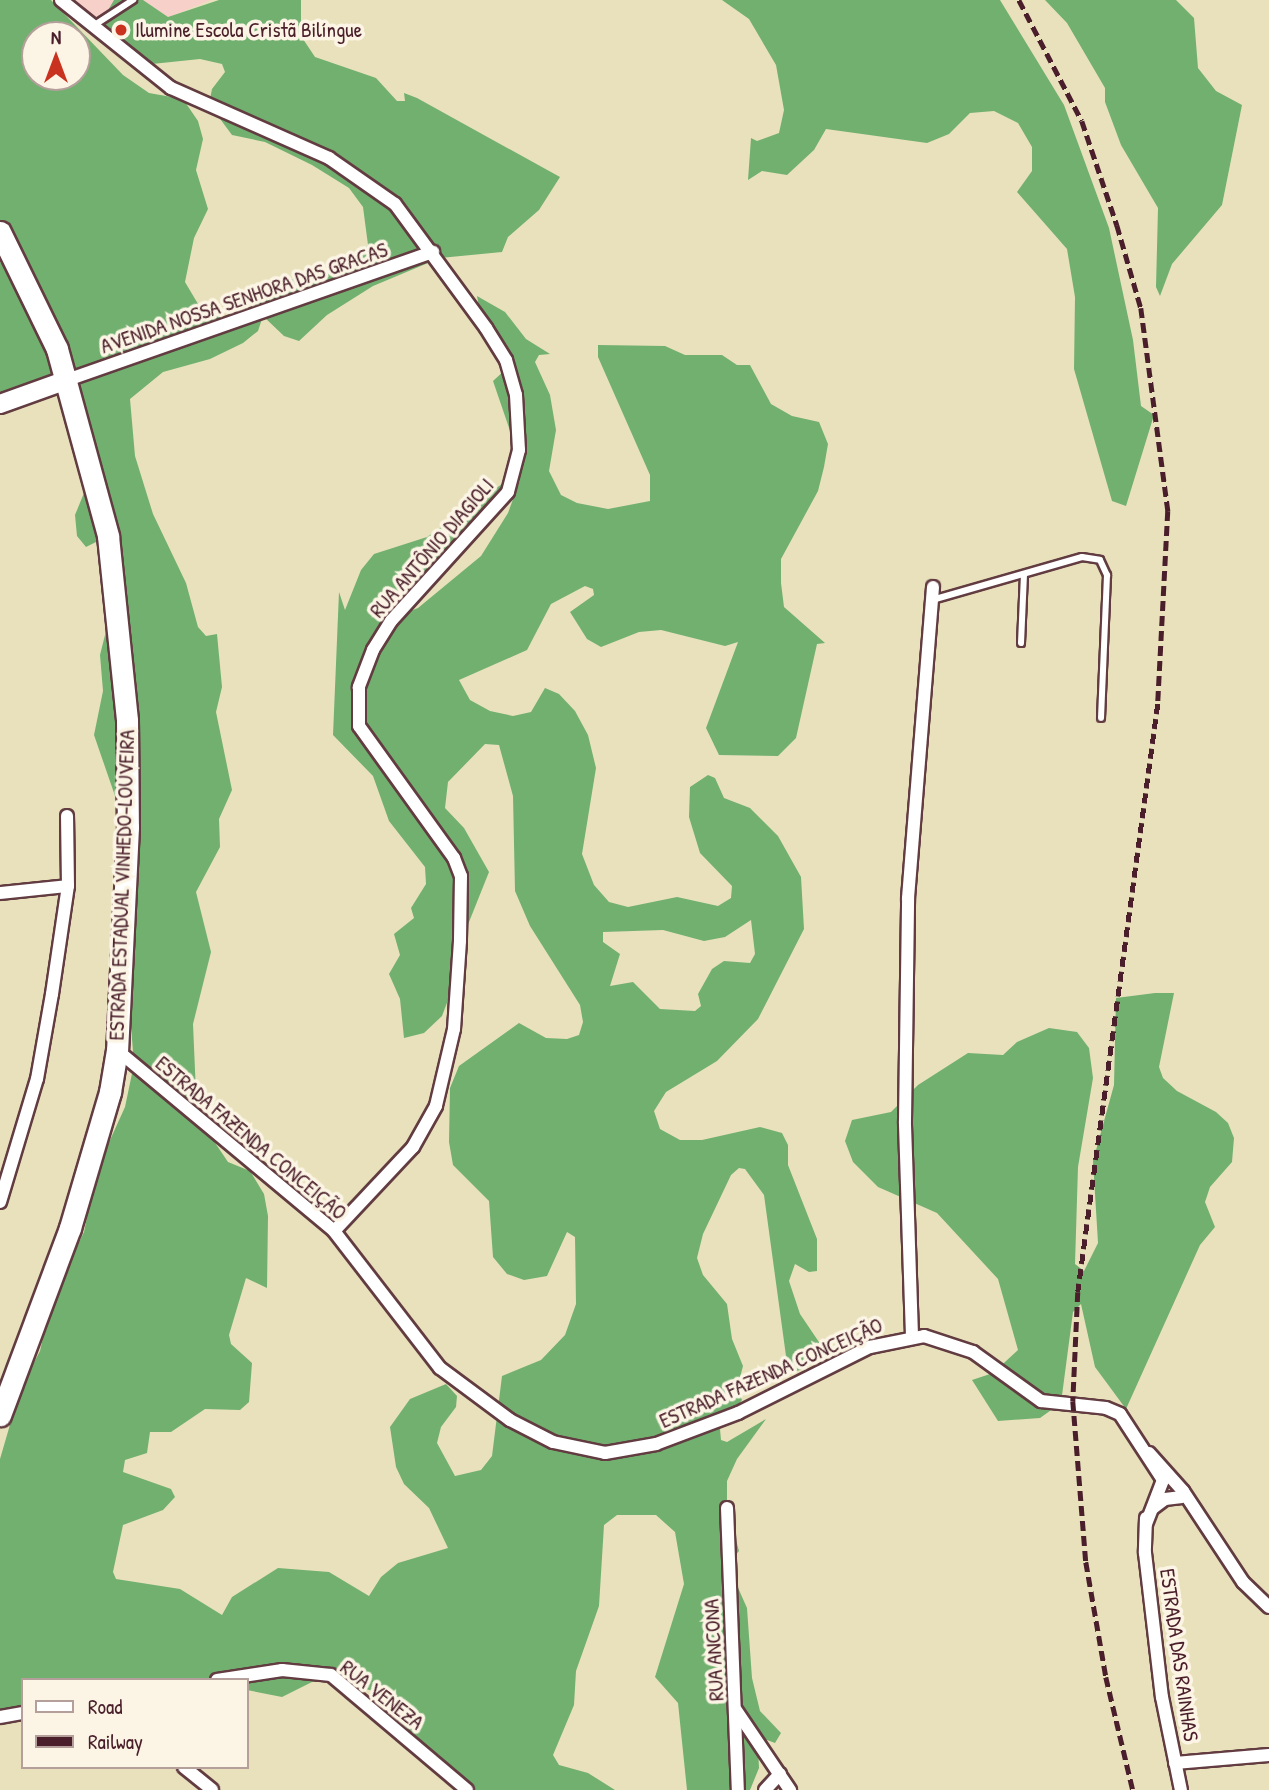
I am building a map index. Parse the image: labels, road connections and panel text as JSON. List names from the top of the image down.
{
  "streets": {
    "main road": ["ESTRADA ESTADUAL VINHEDO-LOUVEIRA"],
    "street": [
      "AVENIDA NOSSA SENHORA DAS GRACAS",
      "RUA ANTÔNIO DIAGIOLI",
      "ESTRADA FAZENDA CONCEIÇÃO",
      "RUA ANCONA",
      "ESTRADA DAS RAINHAS",
      "RUA VENEZA"
    ]
  },
  "crossings": [
    ["AVENIDA NOSSA SENHORA DAS GRACAS", "RUA ANTÔNIO DIAGIOLI"],
    ["AVENIDA NOSSA SENHORA DAS GRACAS", "ESTRADA ESTADUAL VINHEDO-LOUVEIRA"],
    ["RUA ANTÔNIO DIAGIOLI", "ESTRADA FAZENDA CONCEIÇÃO"],
    ["ESTRADA ESTADUAL VINHEDO-LOUVEIRA", "ESTRADA FAZENDA CONCEIÇÃO"],
    ["ESTRADA FAZENDA CONCEIÇÃO", "ESTRADA DAS RAINHAS"]
  ],
  "places": ["Ilumine Escola Cristã Bilíngue"],
  "legend": ["Road", "Railway"],
  "north": "top"
}
